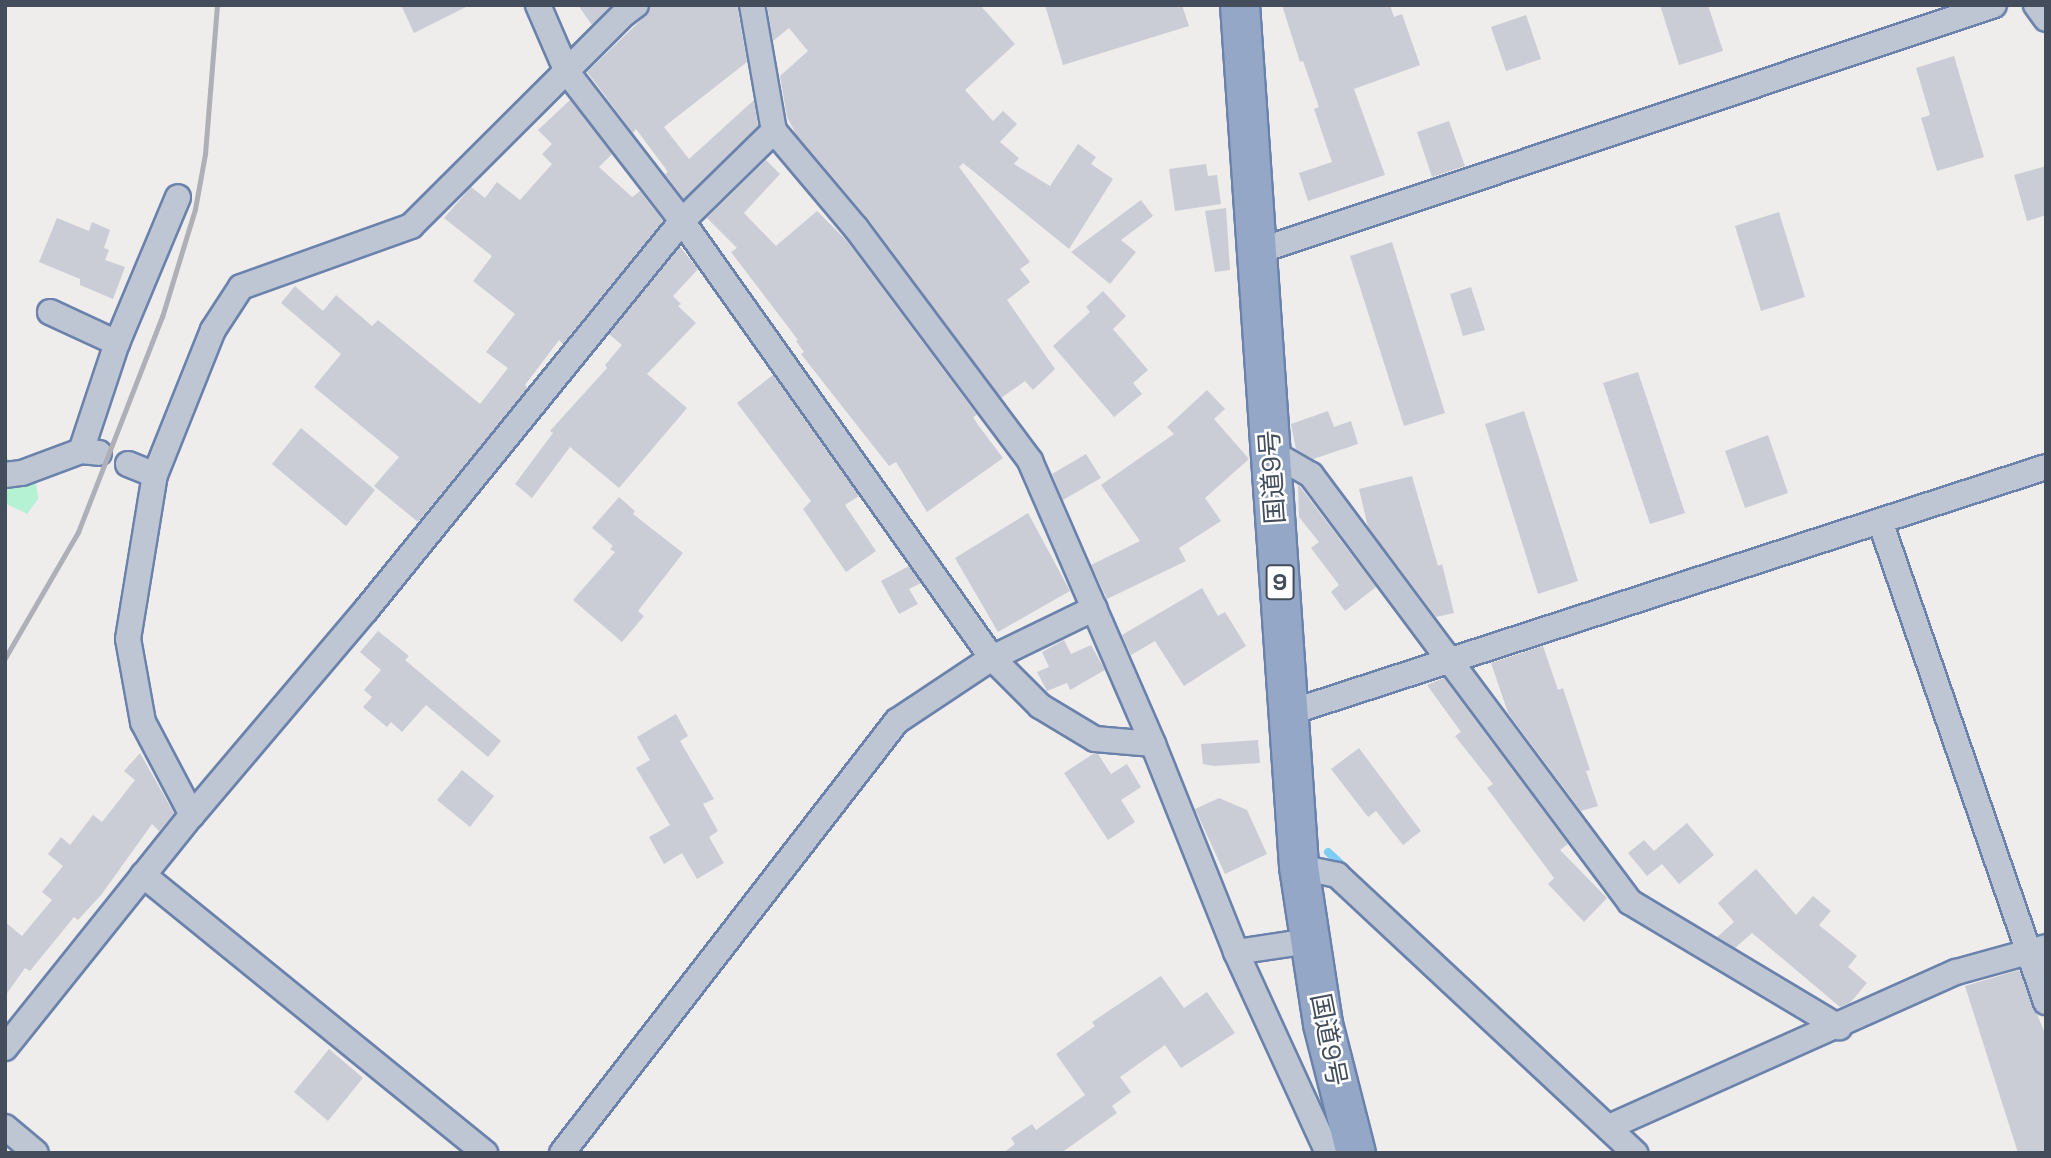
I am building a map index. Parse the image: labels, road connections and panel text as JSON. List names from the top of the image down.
{
  "streets": {
    "highway": ["国道9号", "9"]
  }
}
